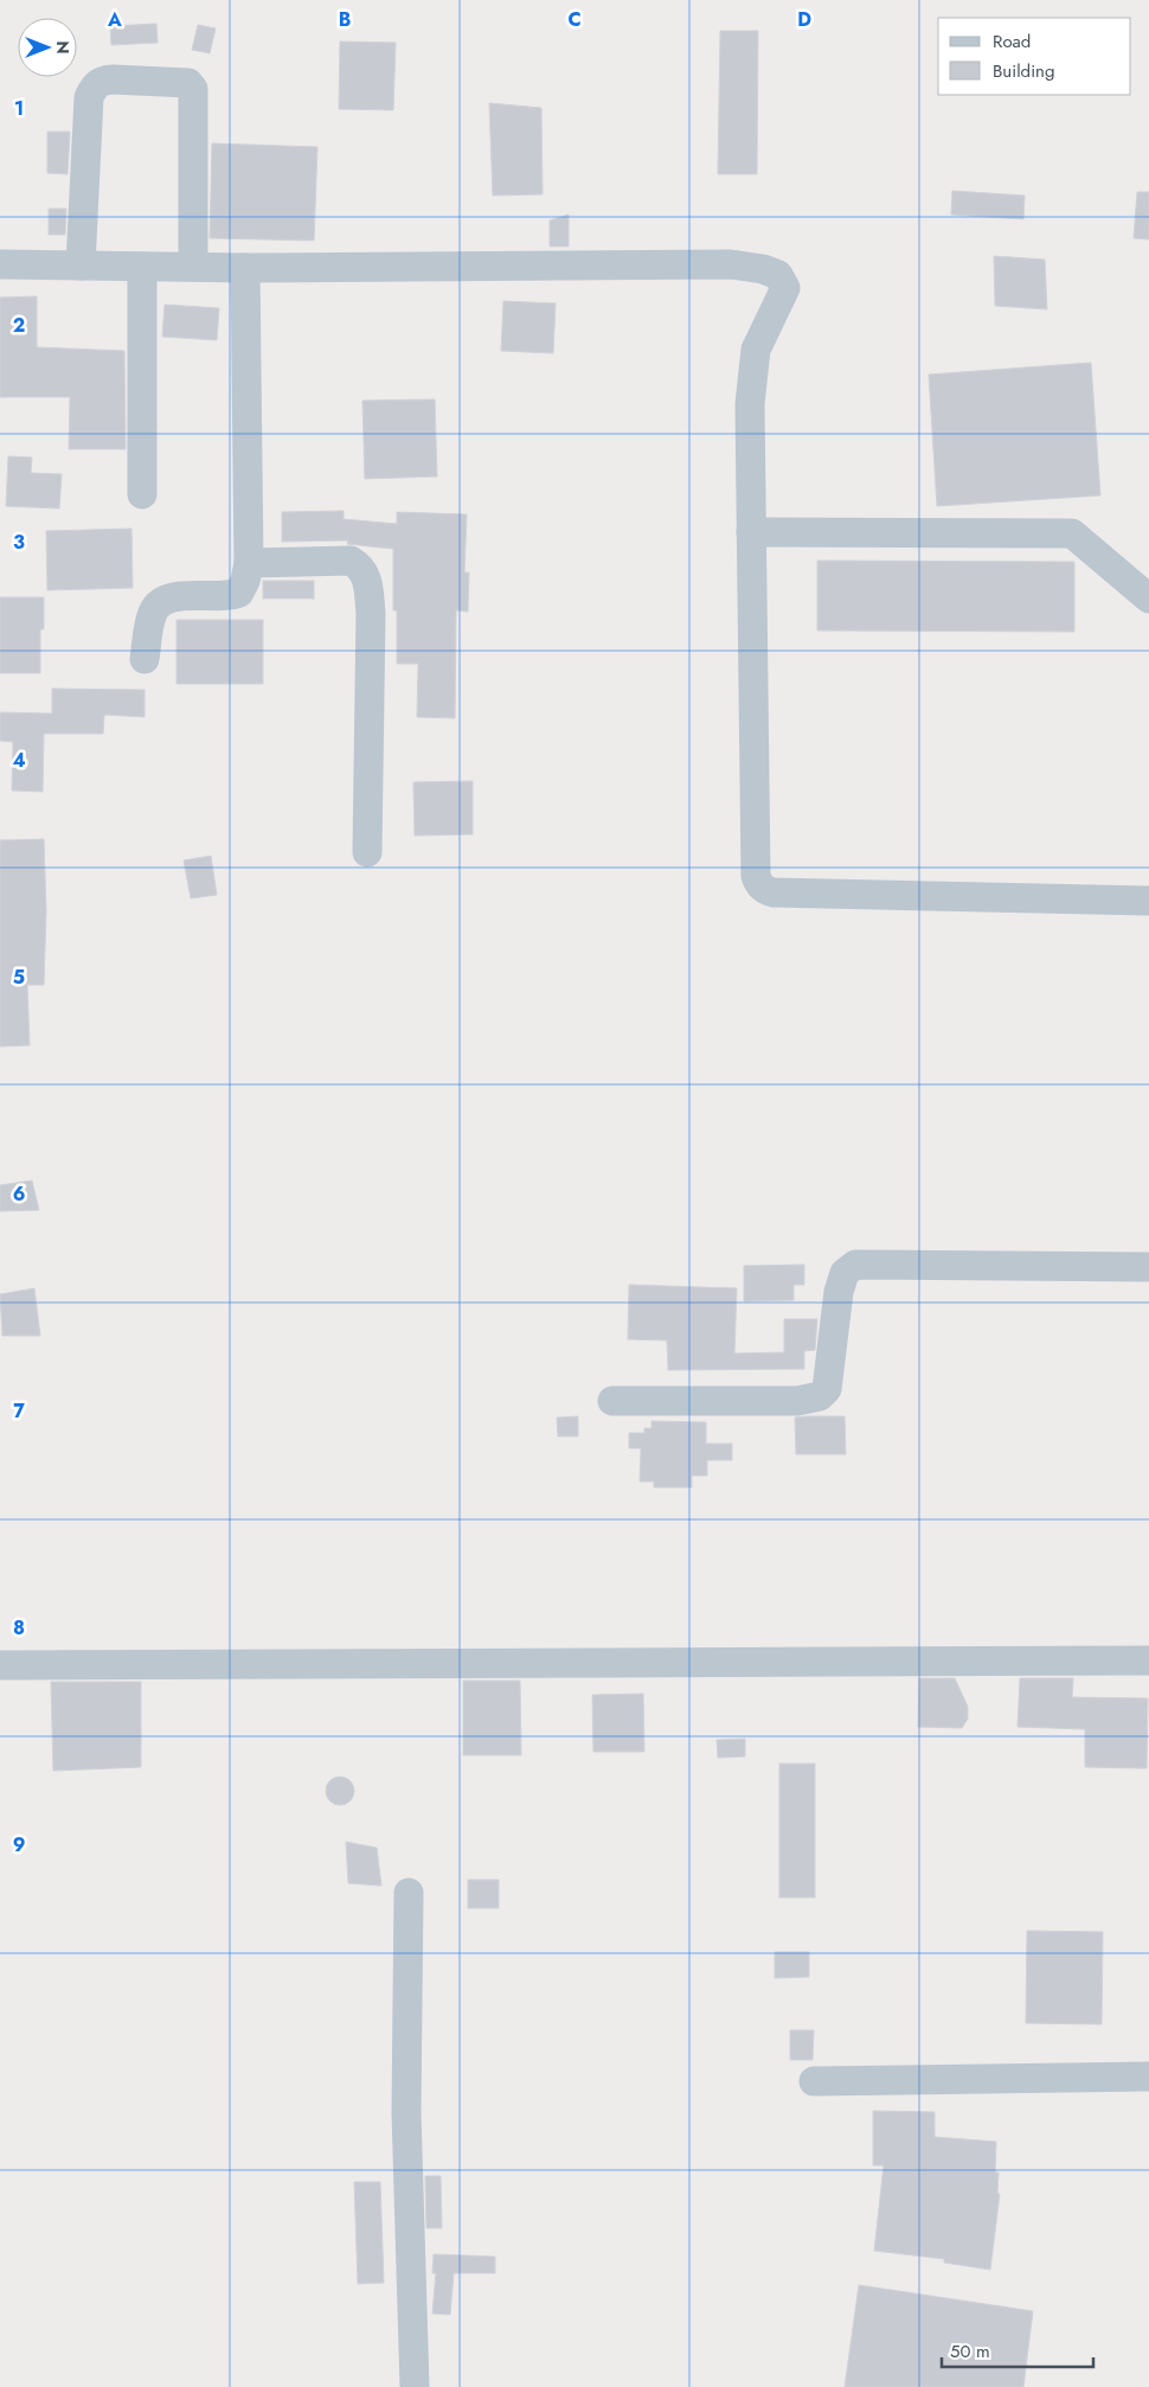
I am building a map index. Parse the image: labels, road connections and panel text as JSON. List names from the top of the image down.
{
  "legend": ["Road", "Building"],
  "scale_bar": "50 m",
  "north": "right",
  "grid": {
    "columns": [
      "A",
      "B",
      "C",
      "D"
    ],
    "rows": [
      "1",
      "2",
      "3",
      "4",
      "5",
      "6",
      "7",
      "8",
      "9"
    ]
  }
}
